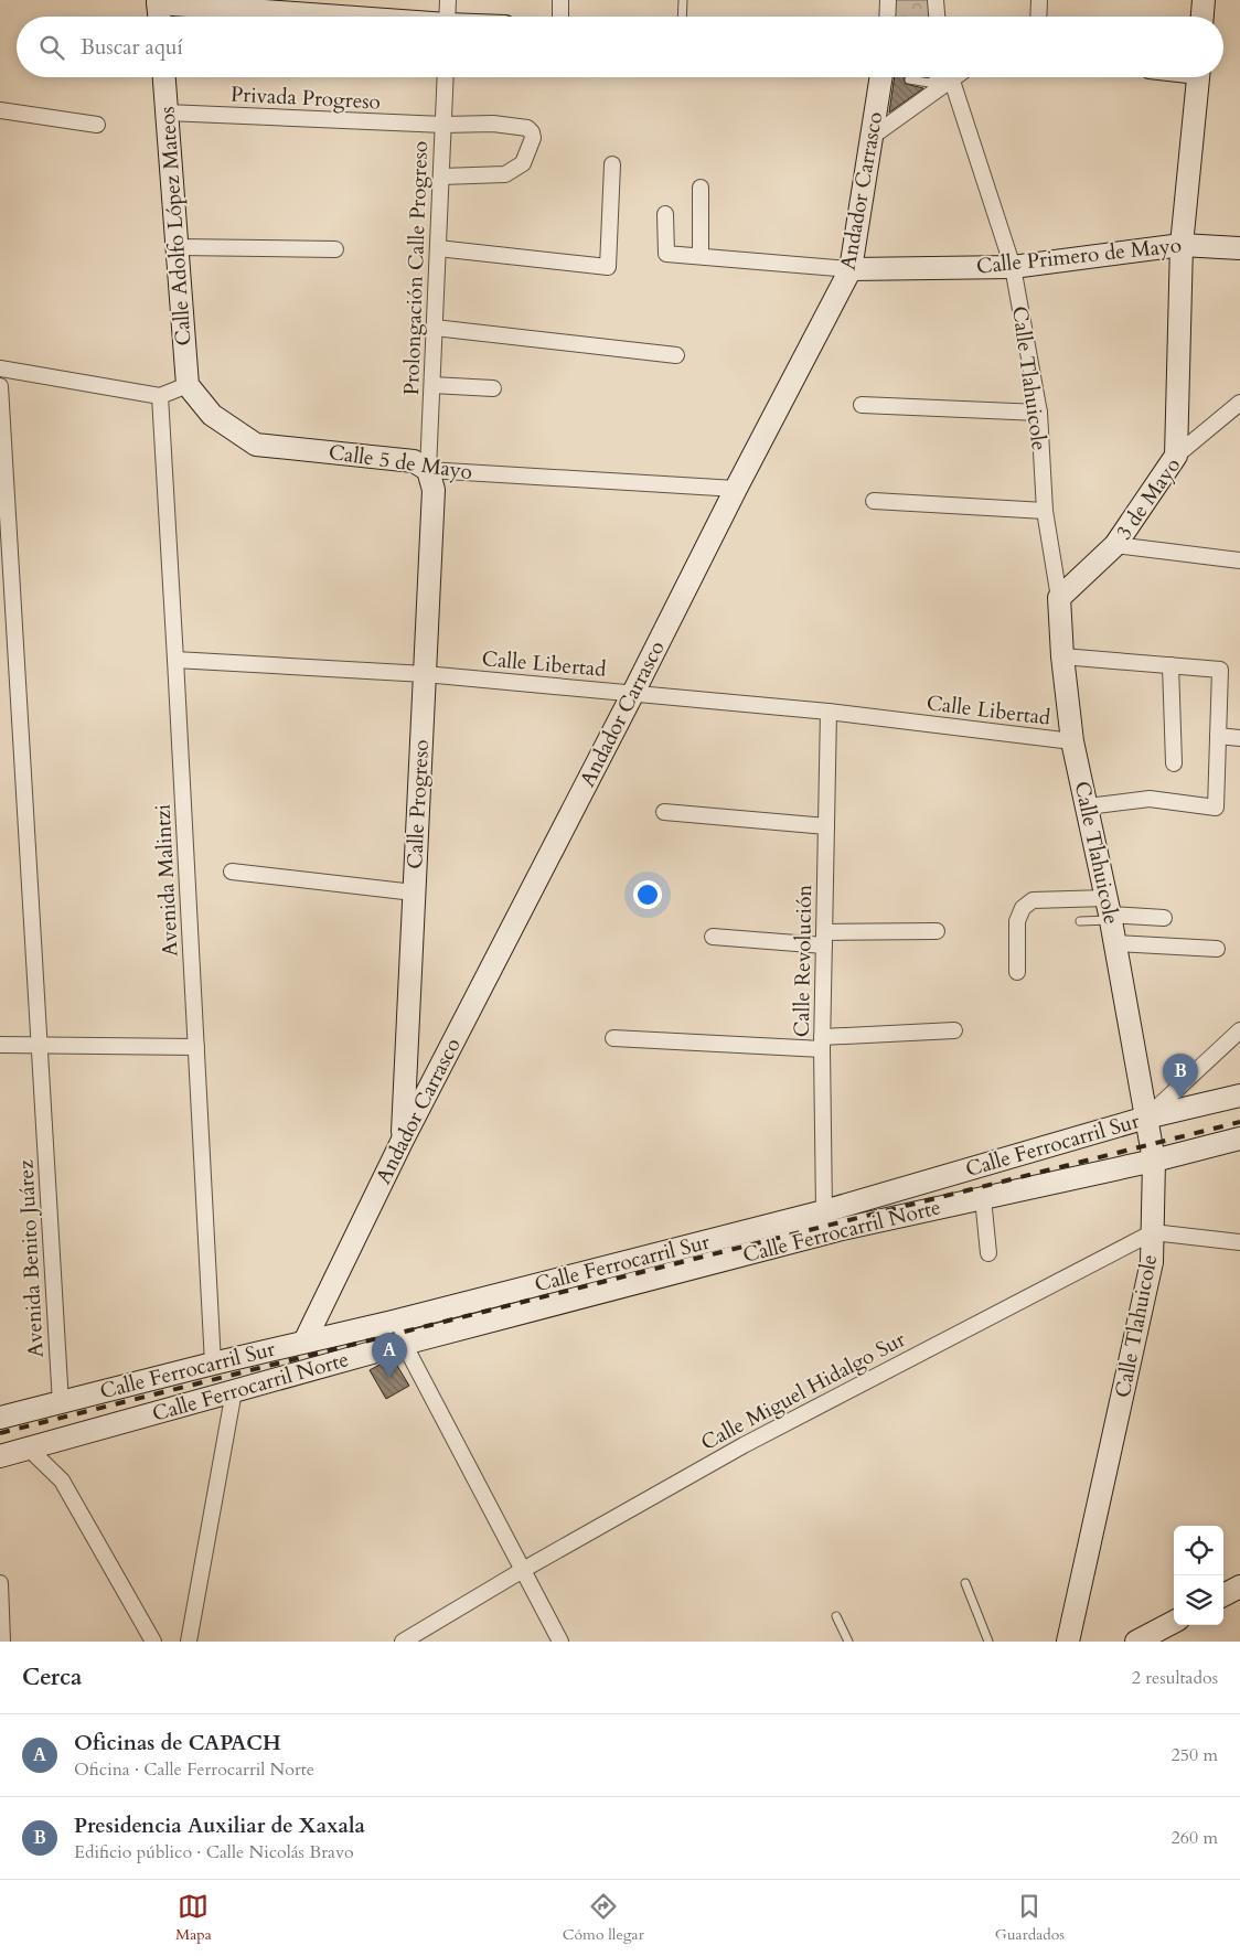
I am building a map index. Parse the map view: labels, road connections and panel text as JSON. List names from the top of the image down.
{
  "streets": {
    "main road": [
      "Andador Carrasco",
      "Calle Adolfo López Mateos",
      "Calle Primero de Mayo",
      "Calle Tlahuicole",
      "Calle 5 de Mayo",
      "3 de Mayo",
      "Calle Progreso",
      "Calle Ferrocarril Sur",
      "Calle Ferrocarril Norte"
    ],
    "street": [
      "Privada Progreso",
      "Prolongación Calle Progreso",
      "Calle Libertad",
      "Avenida Malintzi",
      "Calle Revolución",
      "Avenida Benito Juárez",
      "Calle Miguel Hidalgo Sur"
    ]
  },
  "crossings": [
    ["Privada Progreso", "Calle Adolfo López Mateos"],
    ["Privada Progreso", "Prolongación Calle Progreso"],
    ["Andador Carrasco", "Calle Primero de Mayo"],
    ["Andador Carrasco", "Calle 5 de Mayo"],
    ["Andador Carrasco", "Calle Libertad"],
    ["Andador Carrasco", "Calle Progreso"],
    ["Andador Carrasco", "Calle Ferrocarril Sur"],
    ["Calle Adolfo López Mateos", "Calle 5 de Mayo"],
    ["Calle Primero de Mayo", "Calle Tlahuicole"],
    ["Prolongación Calle Progreso", "Calle 5 de Mayo"],
    ["Prolongación Calle Progreso", "Calle Progreso"],
    ["Calle Tlahuicole", "3 de Mayo"],
    ["Calle Tlahuicole", "Calle Libertad"],
    ["Calle Tlahuicole", "Calle Ferrocarril Sur"],
    ["Calle Tlahuicole", "Calle Ferrocarril Norte"],
    ["Calle Tlahuicole", "Calle Miguel Hidalgo Sur"],
    ["Calle 5 de Mayo", "Calle Progreso"],
    ["Calle Libertad", "Calle Progreso"],
    ["Calle Libertad", "Avenida Malintzi"],
    ["Calle Libertad", "Calle Revolución"],
    ["Avenida Malintzi", "Calle Ferrocarril Sur"],
    ["Calle Revolución", "Calle Ferrocarril Sur"],
    ["Calle Ferrocarril Sur", "Avenida Benito Juárez"]
  ],
  "page": {
    "search": "Buscar aquí",
    "pins": ["B", "A"],
    "heading": ["Cerca", "2 resultados"],
    "list": [
      {
        "mark": "A",
        "name": "Oficinas de CAPACH",
        "note": "Oficina · Calle Ferrocarril Norte",
        "value": "250 m"
      },
      {
        "mark": "B",
        "name": "Presidencia Auxiliar de Xaxala",
        "note": "Edificio público · Calle Nicolás Bravo",
        "value": "260 m"
      }
    ],
    "nav": ["Mapa", "Cómo llegar", "Guardados"]
  }
}
